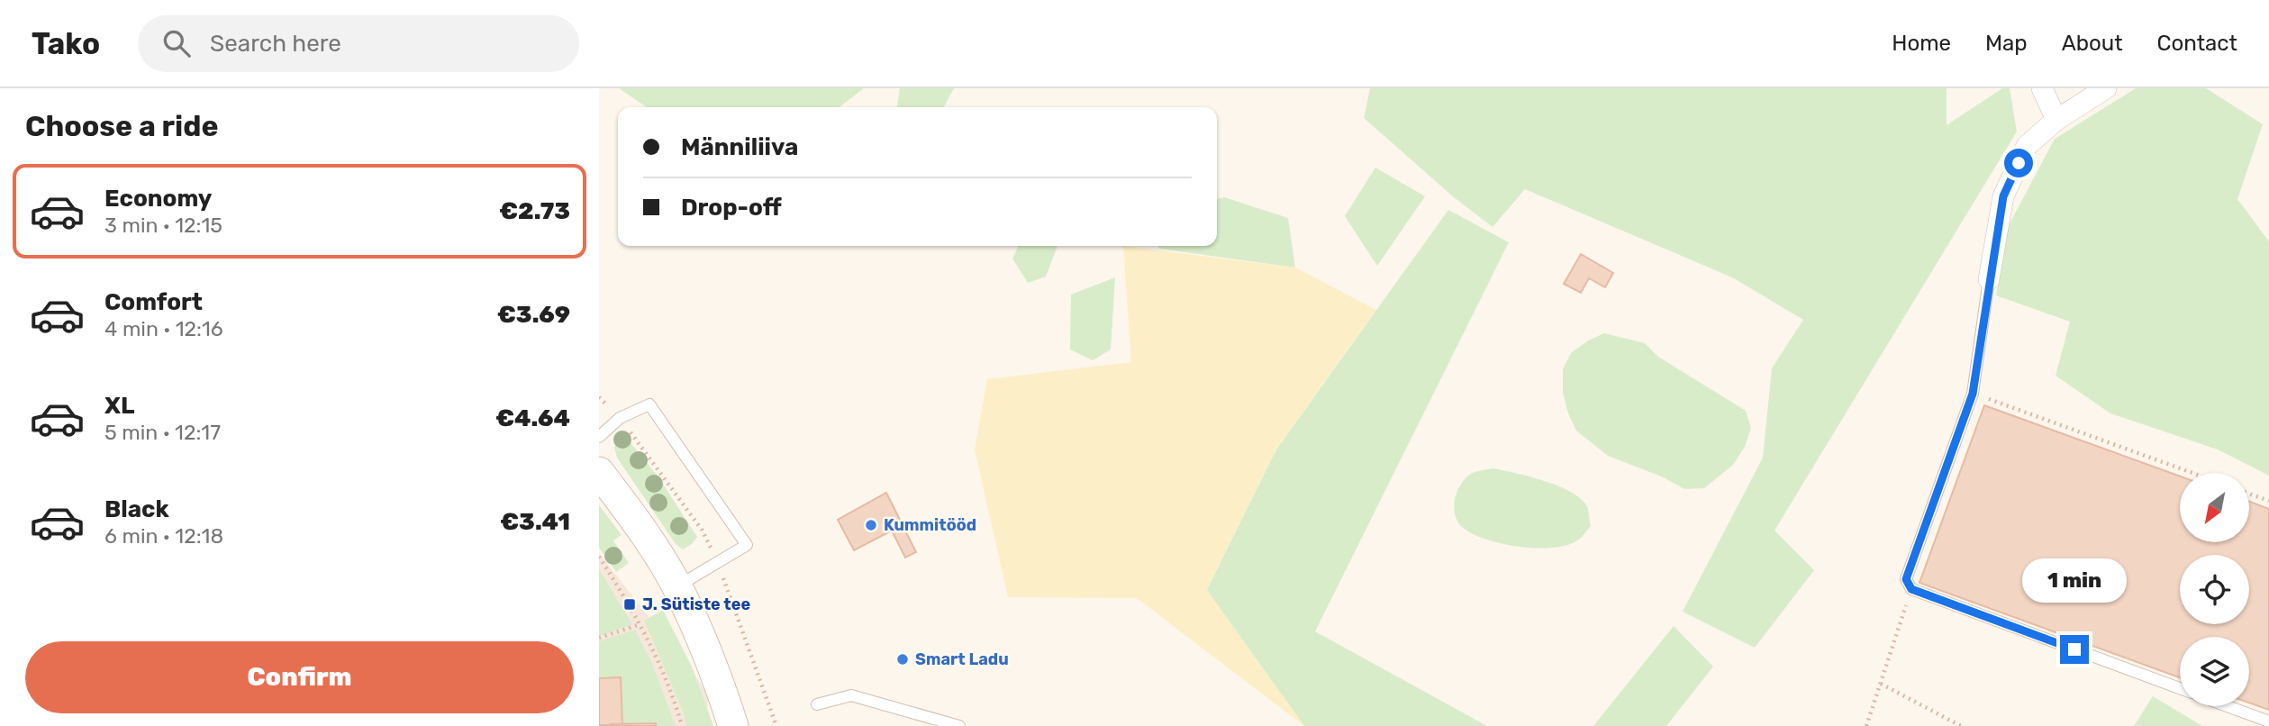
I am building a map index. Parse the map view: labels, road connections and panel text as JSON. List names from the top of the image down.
{
  "places": {
    "other": ["Kummitööd", "Smart Ladu"],
    "transit": ["J. Sütiste tee"]
  },
  "north": "bottom left",
  "page": {
    "header": "Tako",
    "search": "Search here",
    "nav": [
      "Home",
      "Map",
      "About",
      "Contact"
    ],
    "heading": "Choose a ride",
    "banner": ["Männiliiva", "Drop-off"],
    "list": [
      {
        "name": "Economy",
        "note": "3 min · 12:15",
        "value": "€2.73"
      },
      {
        "name": "Comfort",
        "note": "4 min · 12:16",
        "value": "€3.69"
      },
      {
        "name": "XL",
        "note": "5 min · 12:17",
        "value": "€4.64"
      },
      {
        "name": "Black",
        "note": "6 min · 12:18",
        "value": "€3.41"
      }
    ],
    "bubble": "1 min",
    "buttons": "Confirm"
  }
}
